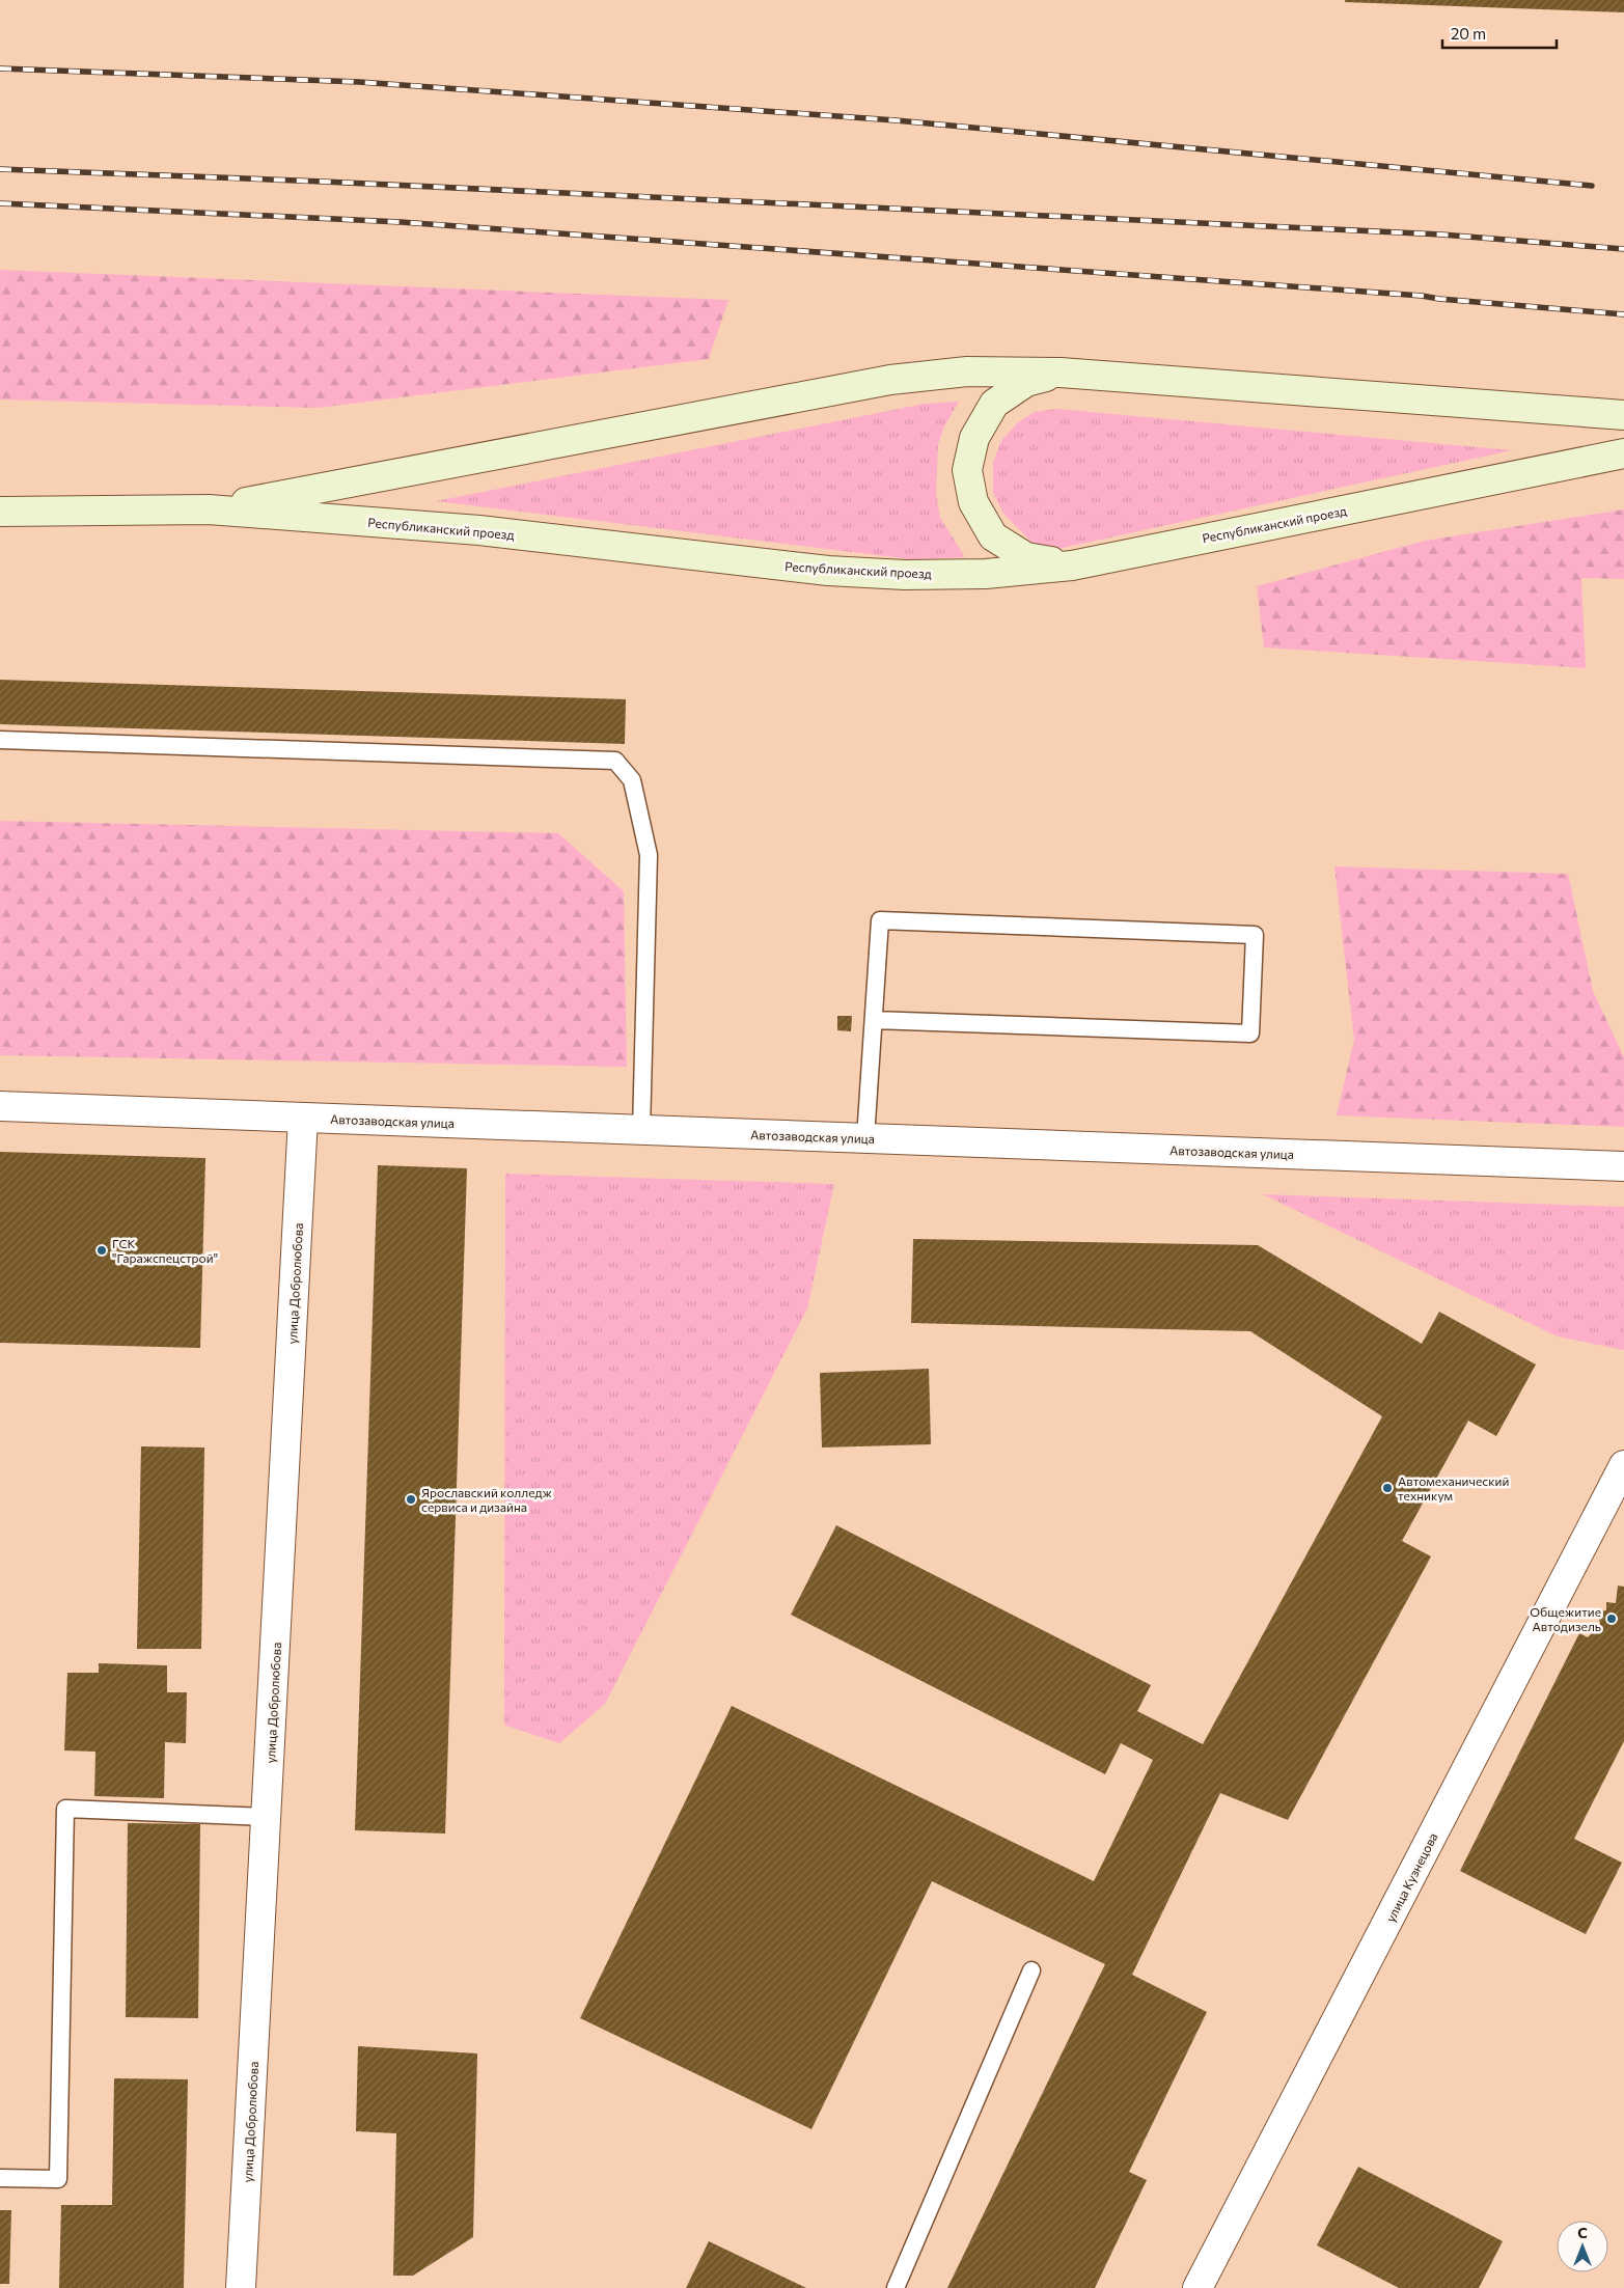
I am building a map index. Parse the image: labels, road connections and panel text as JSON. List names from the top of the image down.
{
  "streets": {
    "main road": ["Республиканский проезд"],
    "street": ["Автозаводская улица", "улица Добролюбова", "улица Кузнецова"]
  },
  "crossings": [
    ["Автозаводская улица", "улица Добролюбова"]
  ],
  "places": [
    "ГСК \"Гаражспецстрой\"",
    "Автомеханический техникум",
    "Ярославский колледж сервиса и дизайна",
    "Общежитие Автодизель"
  ],
  "scale_bar": "20 m",
  "north": "top"
}
